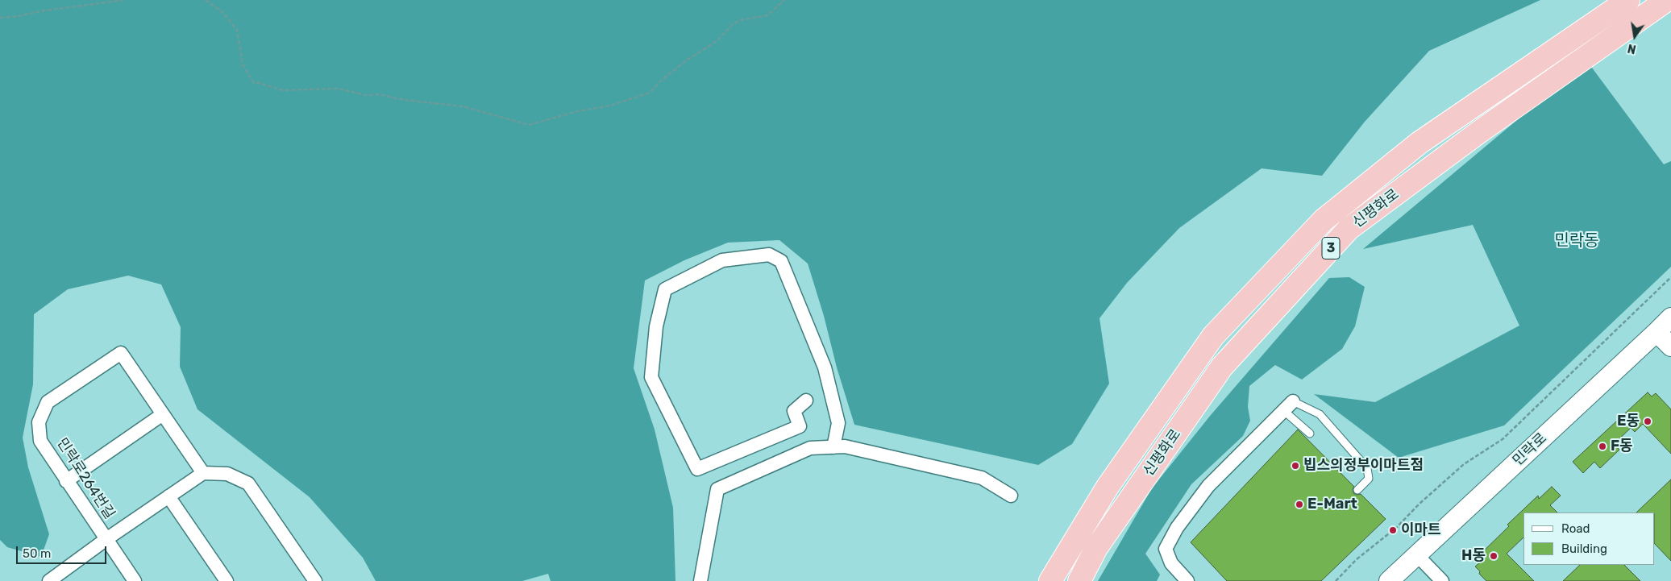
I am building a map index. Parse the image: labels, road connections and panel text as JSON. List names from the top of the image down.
{
  "streets": {
    "highway": ["신평화로", "3"],
    "main road": ["민락로"],
    "street": ["민락로264번길"]
  },
  "districts": ["민락동"],
  "places": [
    "E동",
    "F동",
    "빕스의정부이마트점",
    "E-Mart",
    "이마트",
    "H동"
  ],
  "legend": ["Road", "Building"],
  "scale_bar": "50 m",
  "north": "bottom"
}
